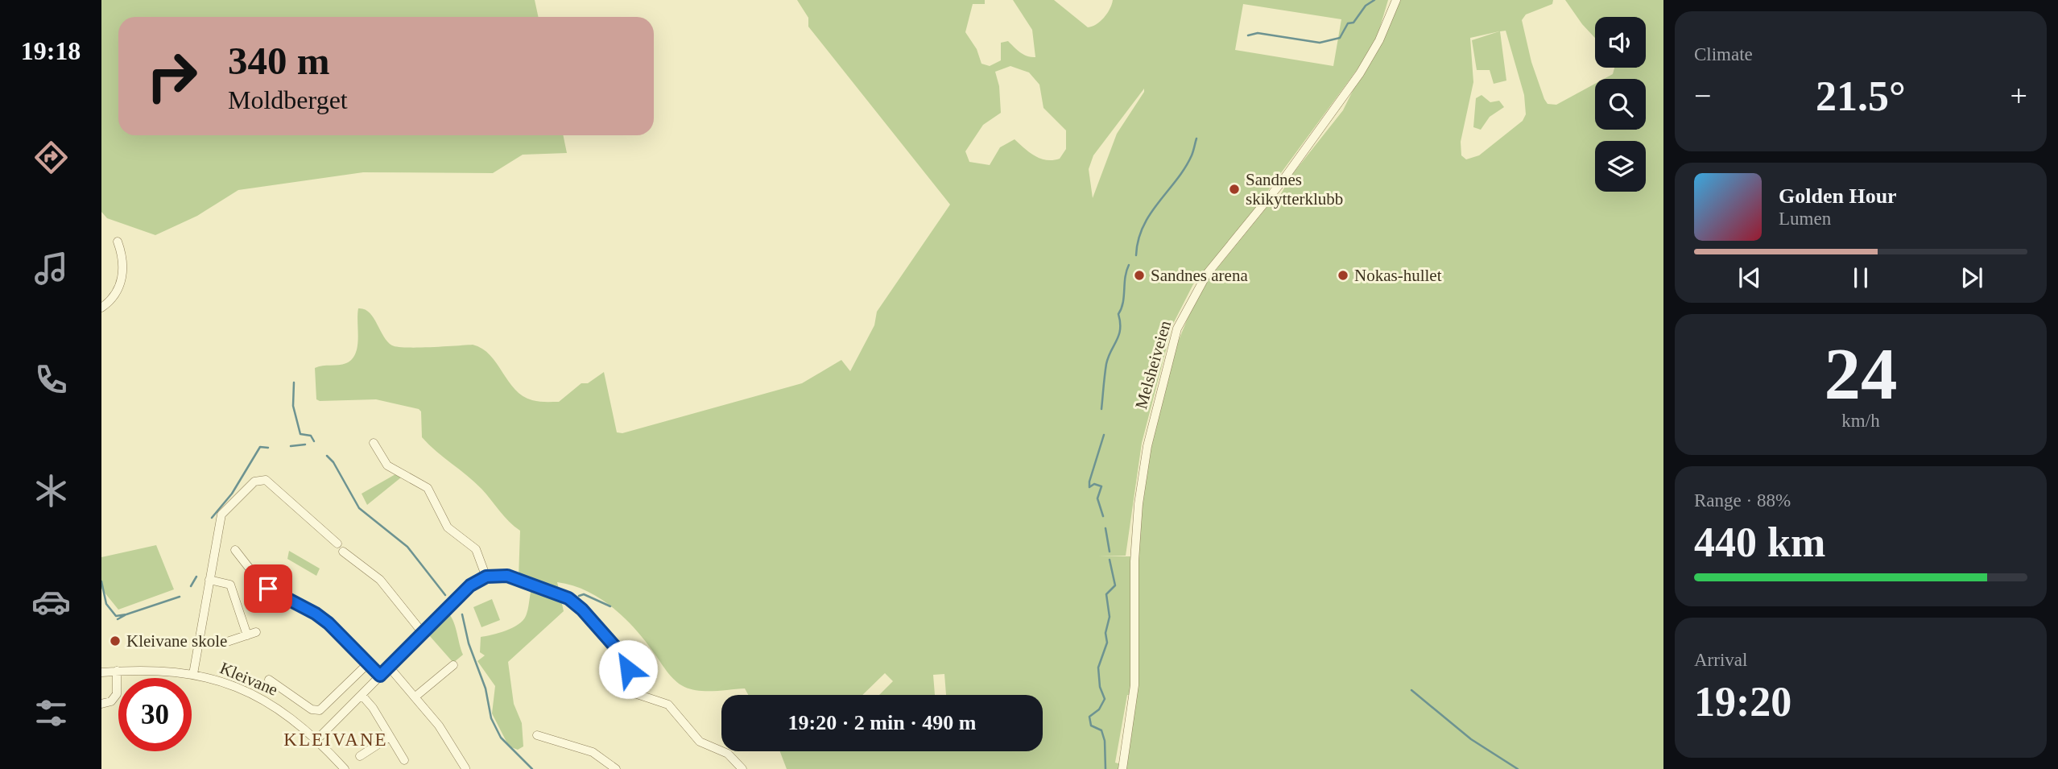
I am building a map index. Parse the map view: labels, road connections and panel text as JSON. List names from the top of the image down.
{
  "streets": {
    "street": ["Melsheiveien", "Kleivane"]
  },
  "districts": ["KLEIVANE"],
  "places": [
    "Sandnes skikytterklubb",
    "Sandnes arena",
    "Nokas-hullet",
    "Kleivane skole"
  ],
  "page": {
    "tabs": "19:18",
    "tile": [
      "Climate",
      ["24", "km/h"],
      ["Range · 88%", "440 km"],
      ["Arrival", "19:20"]
    ],
    "turn": ["340 m", "Moldberget"],
    "heat": ["−", "21.5°", "+"],
    "song": ["Golden Hour", "Lumen"],
    "limit": "30",
    "trip": "19:20 · 2 min · 490 m"
  }
}
